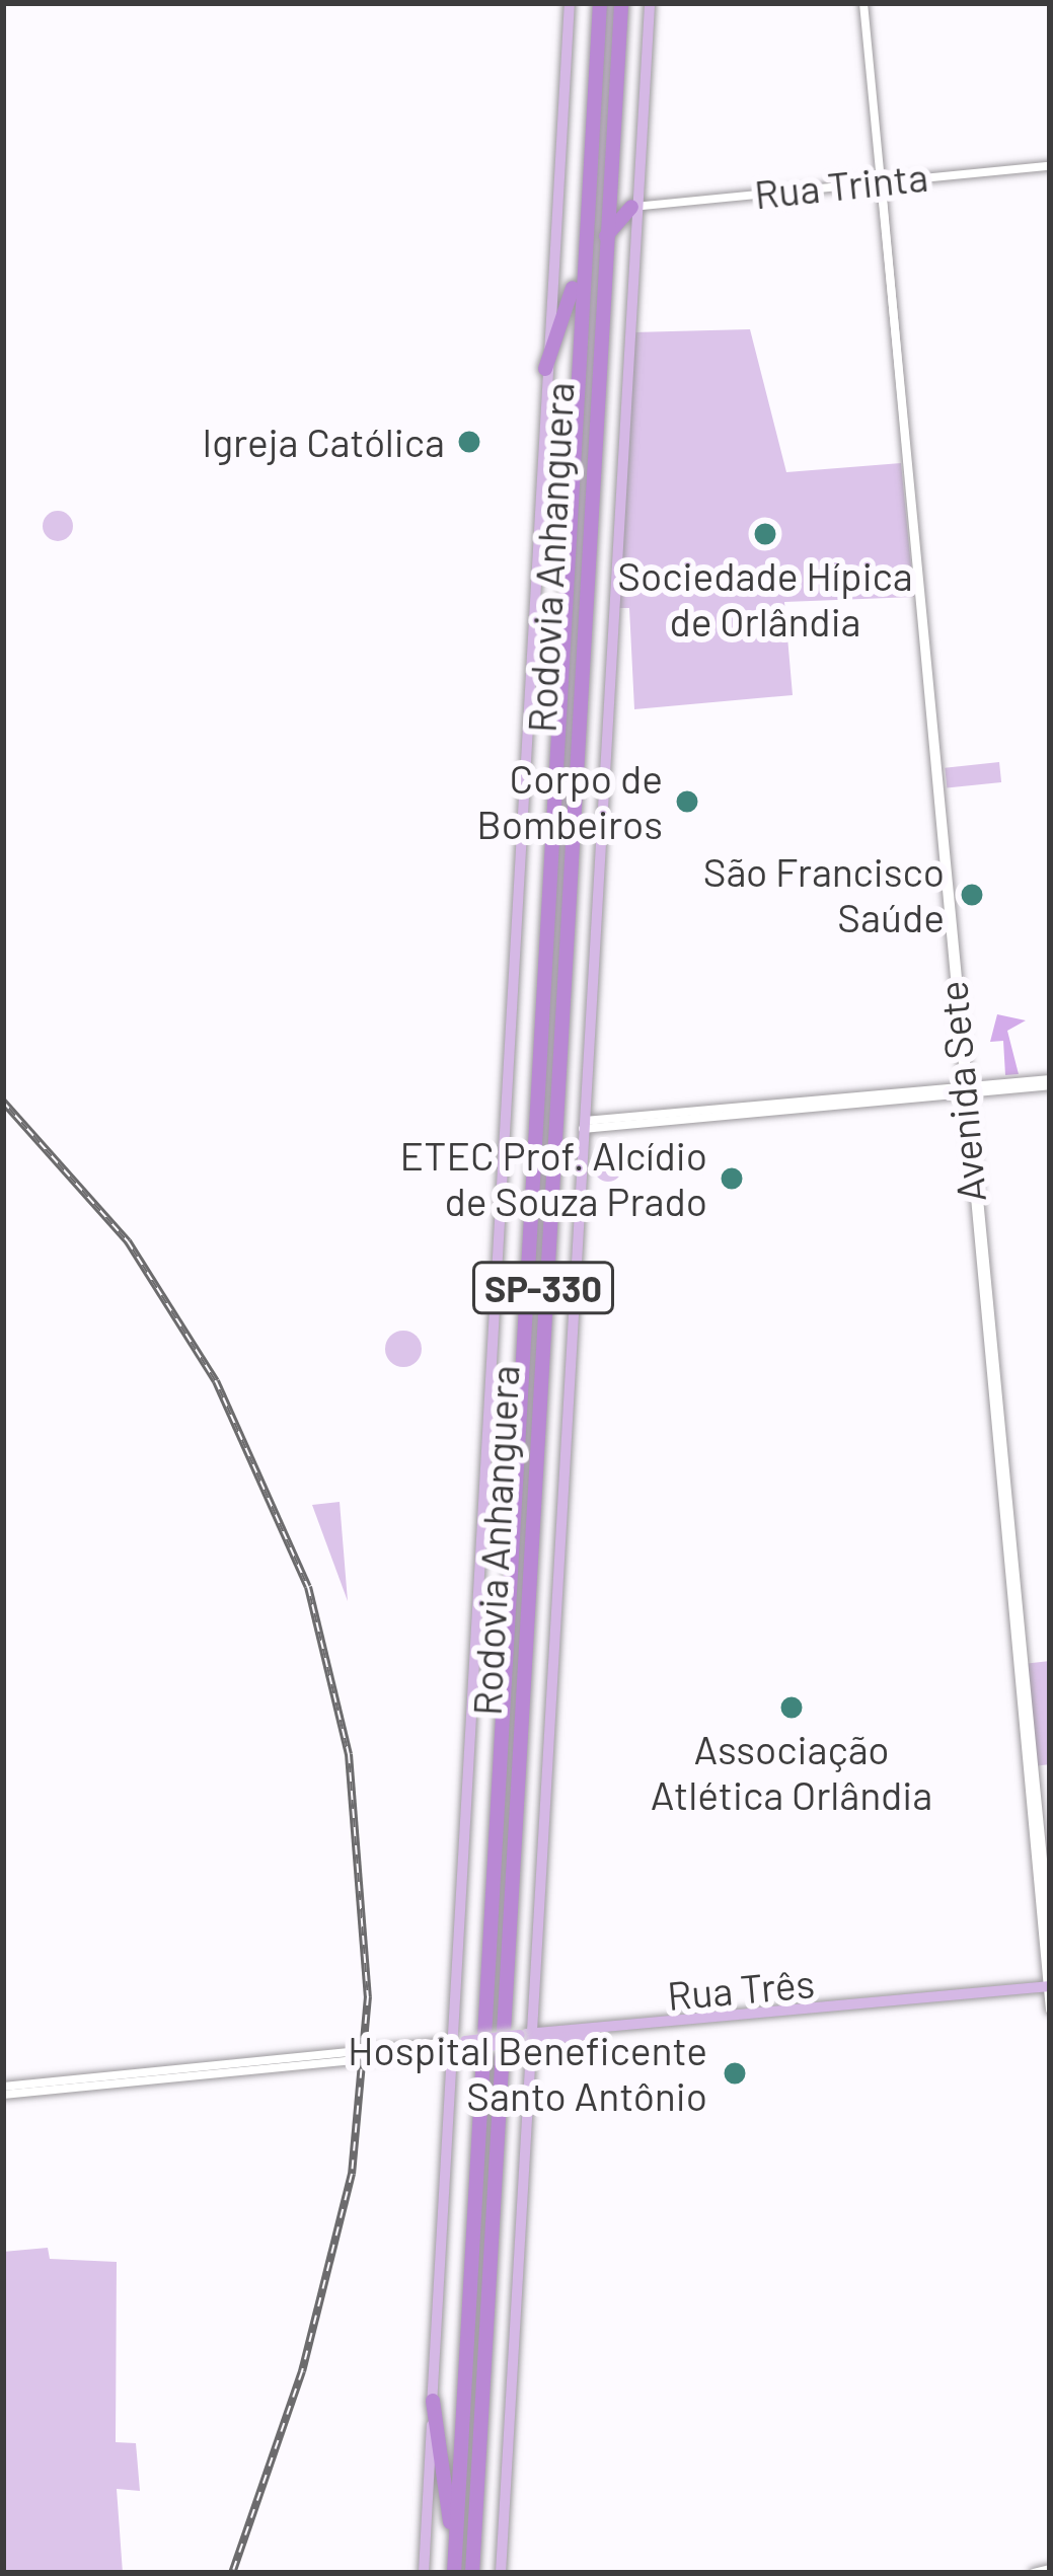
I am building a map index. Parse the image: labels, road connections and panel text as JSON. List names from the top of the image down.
{
  "streets": {
    "highway": ["Rodovia Anhanguera", "SP-330"],
    "main road": ["Rua Três"],
    "street": ["Rua Trinta", "Avenida Sete"]
  },
  "crossings": [
    ["Rua Trinta", "Avenida Sete"],
    ["Avenida Sete", "Rua Três"]
  ],
  "places": [
    "Igreja Católica",
    "Sociedade Hípica de Orlândia",
    "Corpo de Bombeiros",
    "São Francisco Saúde",
    "ETEC Prof. Alcídio de Souza Prado",
    "Associação Atlética Orlândia",
    "Hospital Beneficente Santo Antônio"
  ]
}
